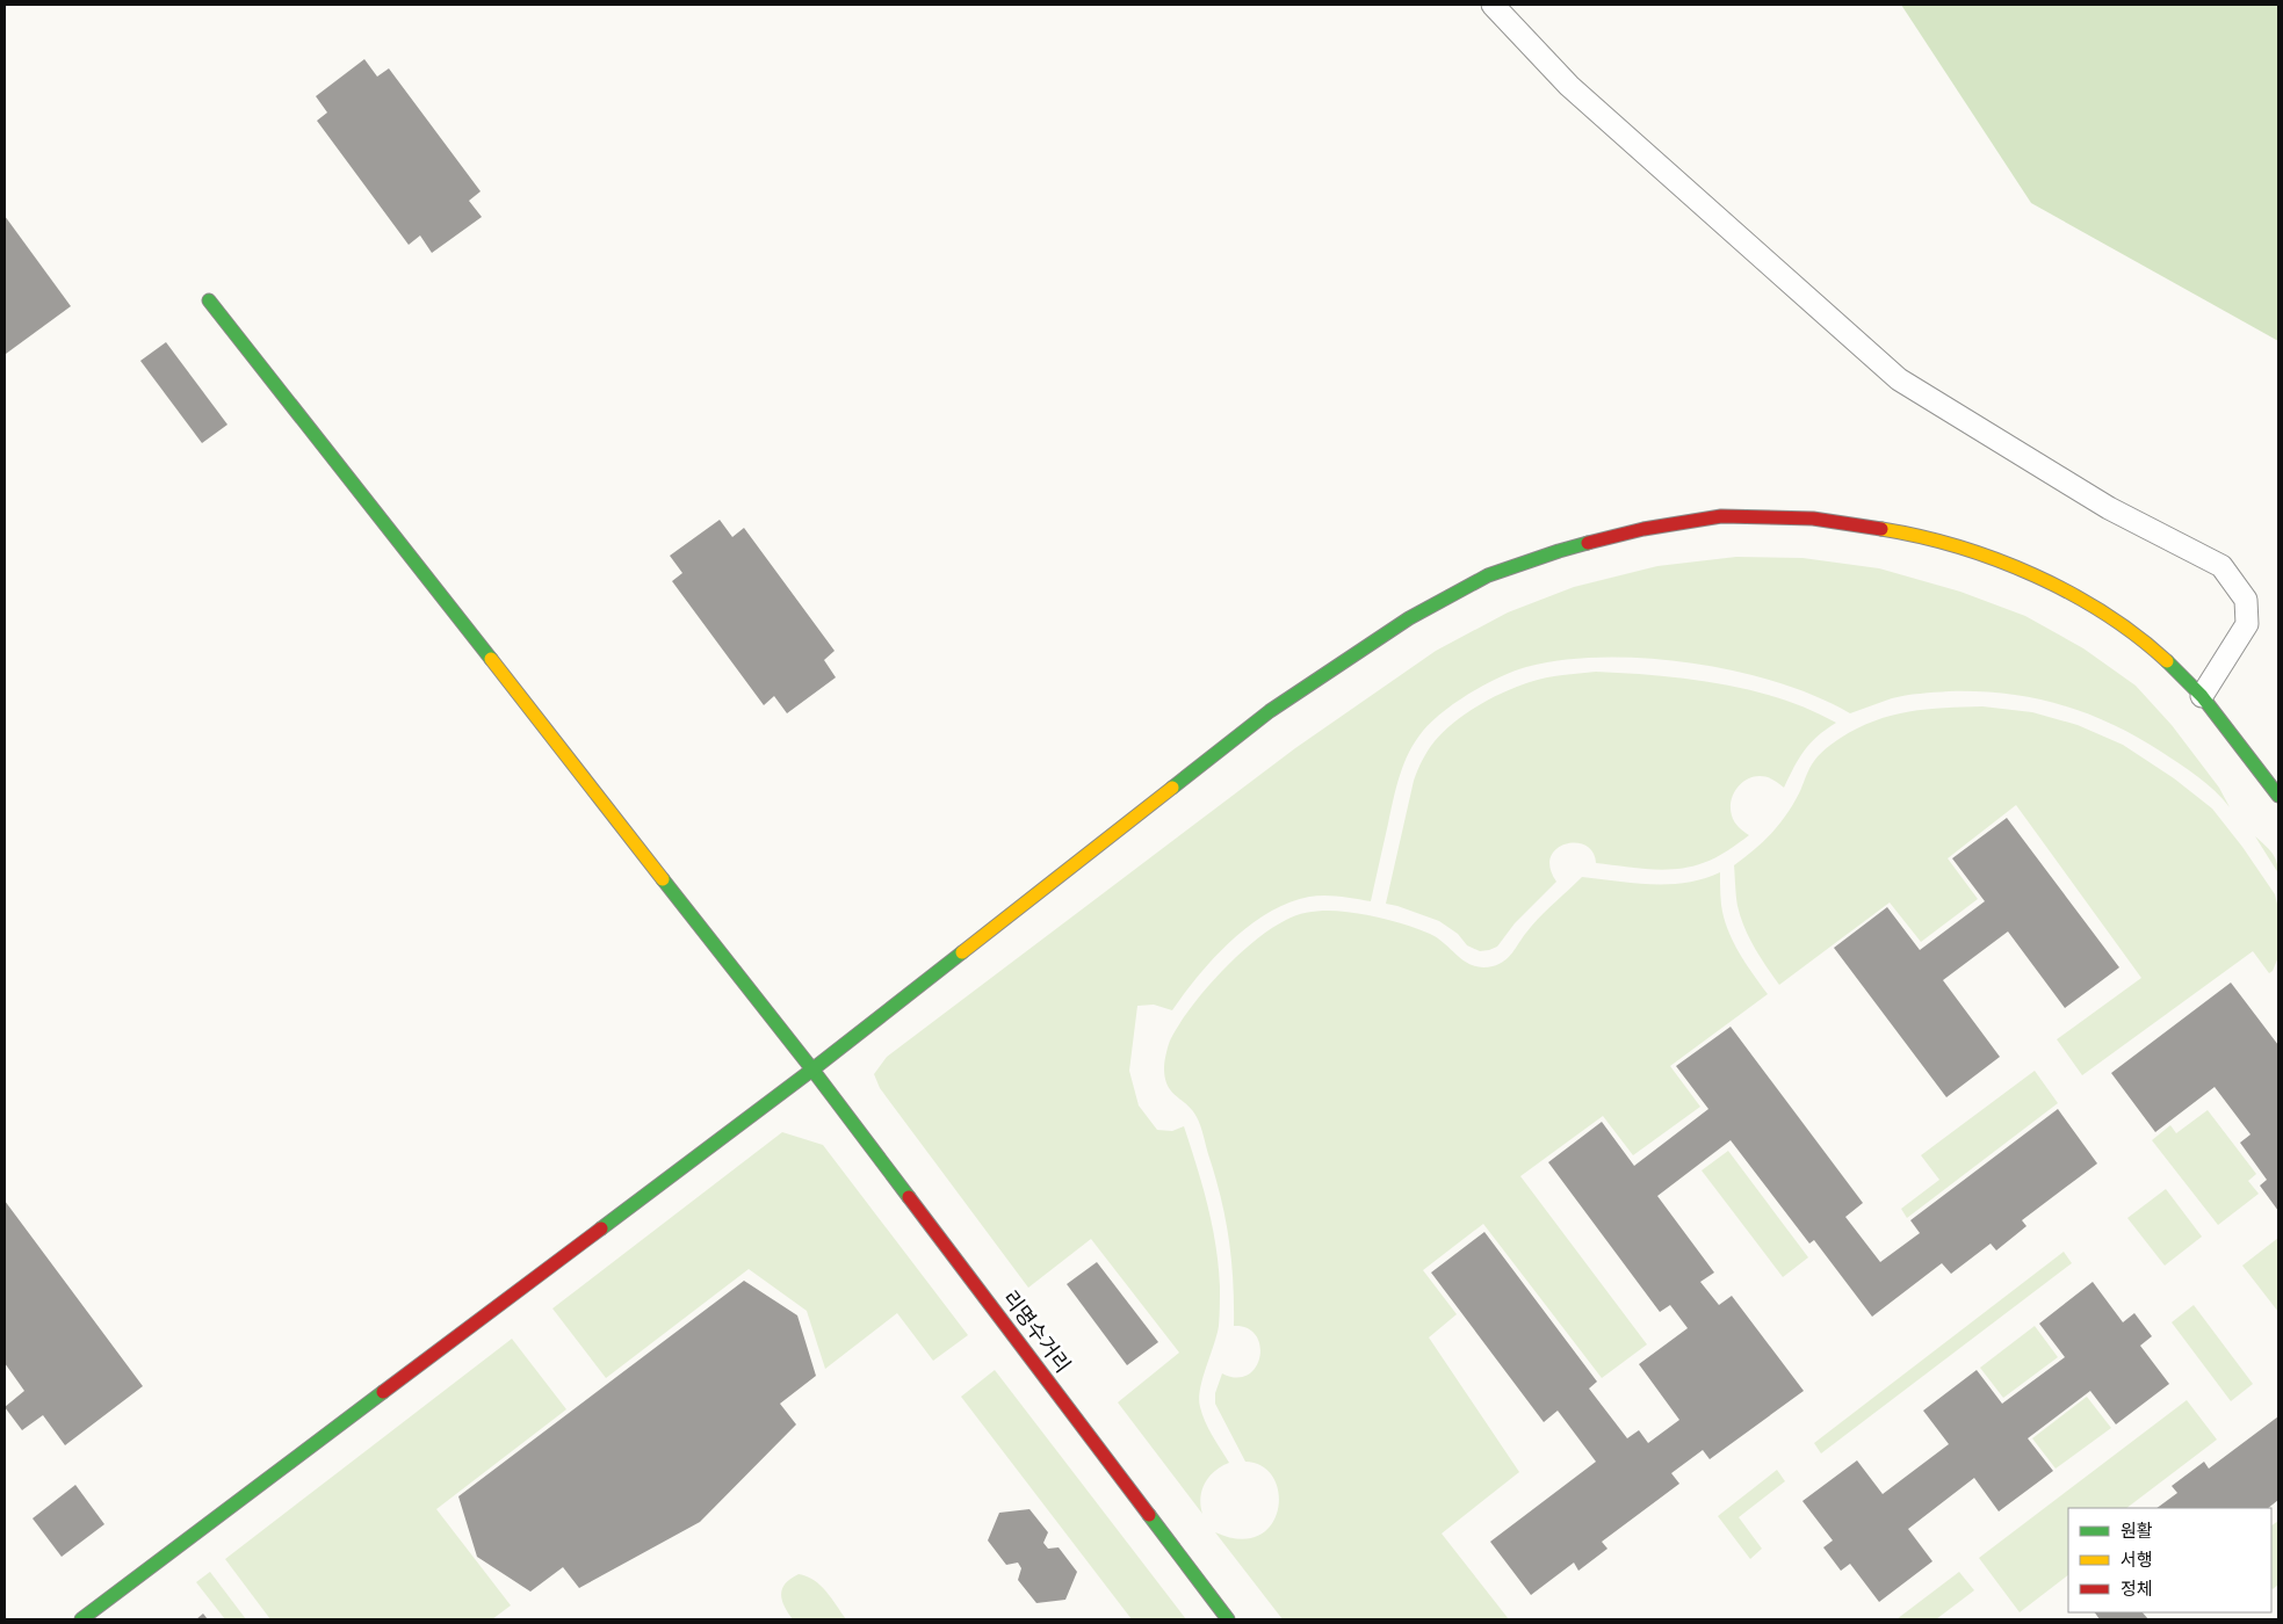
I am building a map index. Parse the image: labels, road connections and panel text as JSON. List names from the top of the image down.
{
  "streets": {
    "street": ["리명수거리"]
  },
  "legend": ["원활", "서행", "정체"]
}
